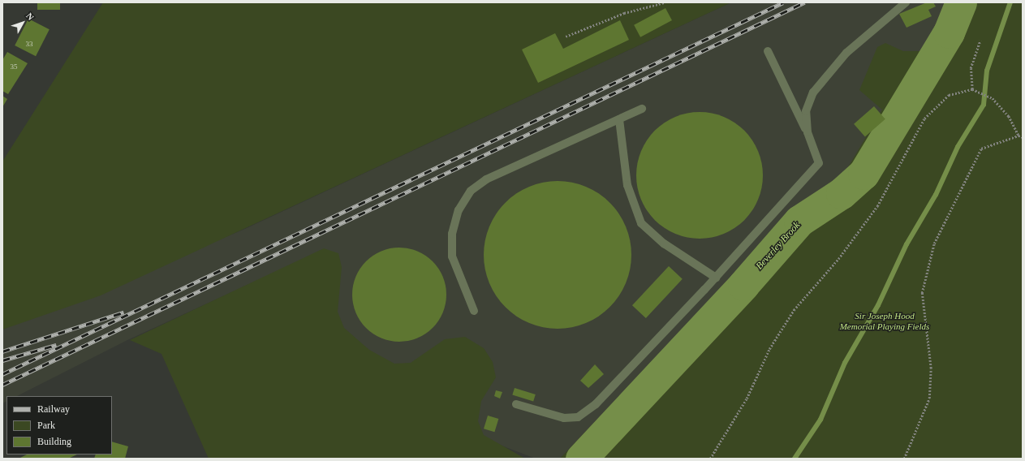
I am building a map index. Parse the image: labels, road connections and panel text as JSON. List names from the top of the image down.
{
  "water": ["Beverley Brook"],
  "parks": ["Sir Joseph Hood Memorial Playing Fields"],
  "house_numbers": ["33", "35"],
  "legend": ["Railway", "Park", "Building"],
  "north": "top right"
}
